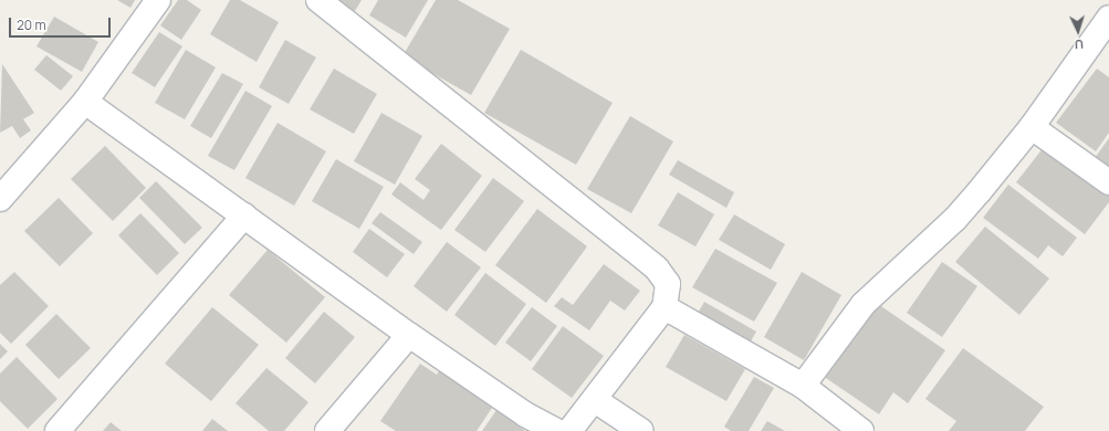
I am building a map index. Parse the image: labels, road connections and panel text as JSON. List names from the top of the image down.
{
  "scale_bar": "20 m",
  "north": "bottom"
}
